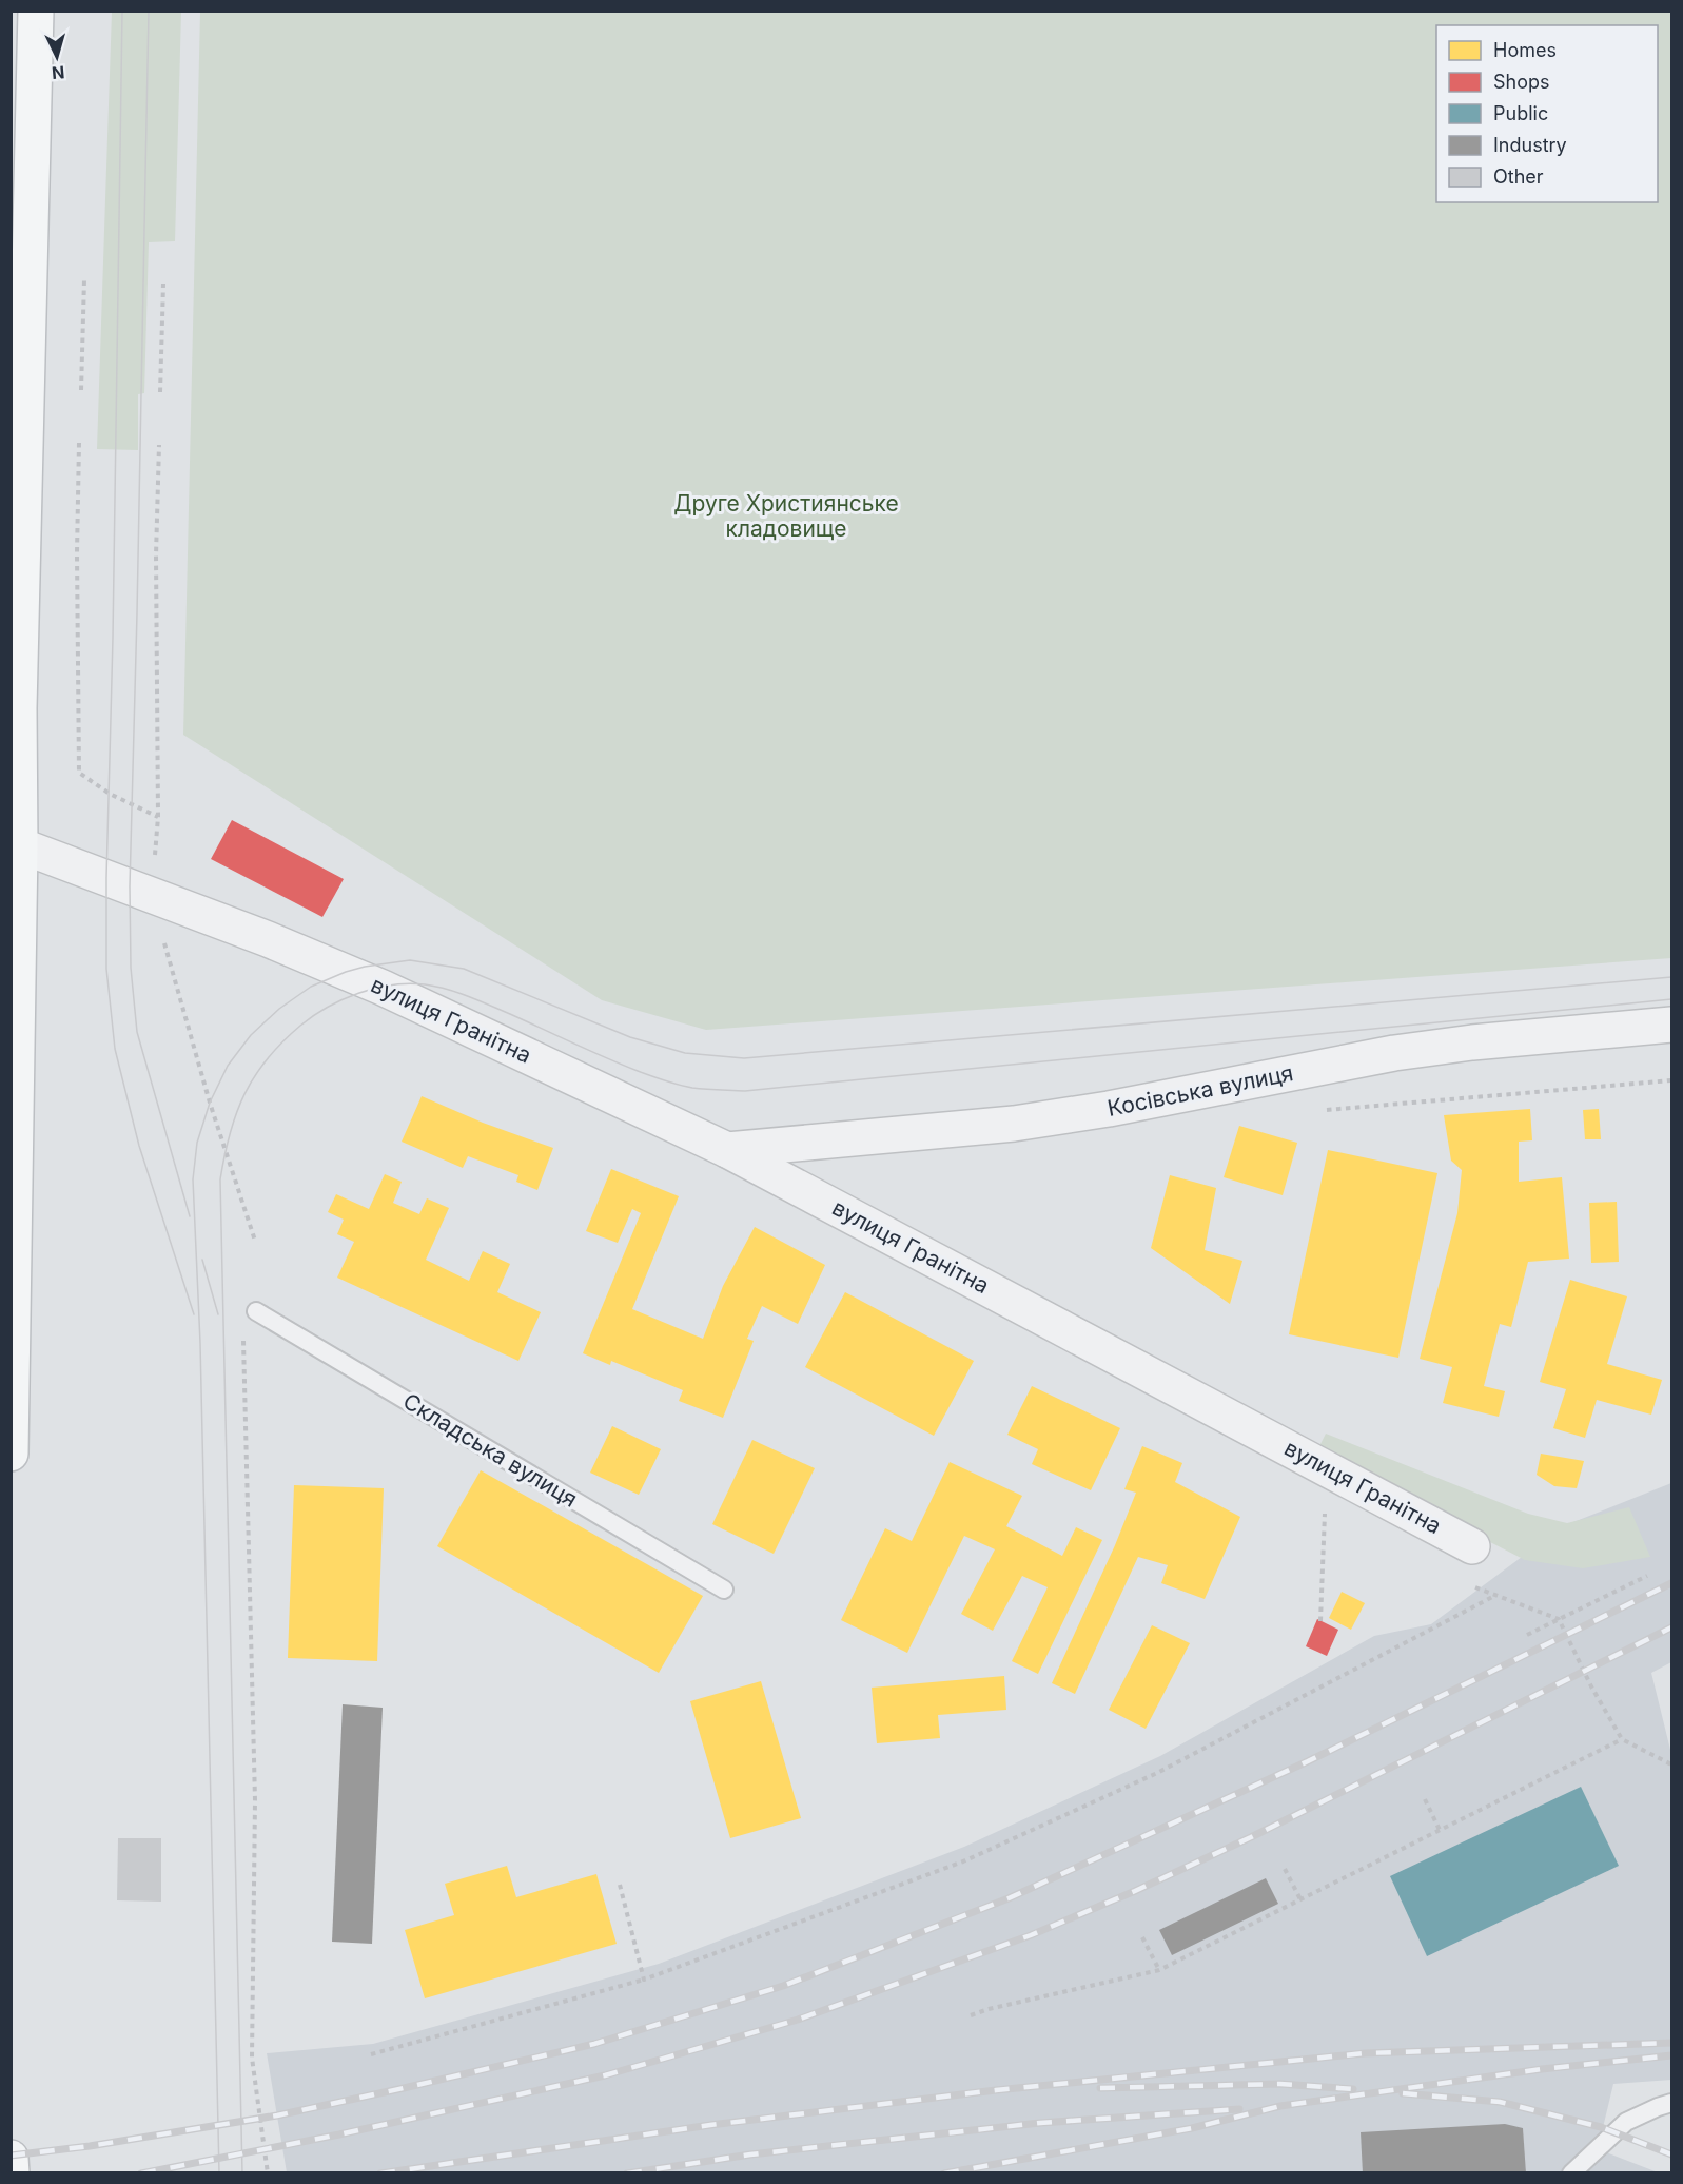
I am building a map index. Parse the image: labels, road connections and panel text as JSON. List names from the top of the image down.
{
  "streets": {
    "street": ["вулиця Гранітна", "Косівська вулиця"],
    "lane": ["Складська вулиця"]
  },
  "crossings": [
    ["вулиця Гранітна", "Косівська вулиця"]
  ],
  "parks": ["Друге Християнське кладовище"],
  "legend": [
    "Homes",
    "Shops",
    "Public",
    "Industry",
    "Other"
  ],
  "north": "bottom"
}
